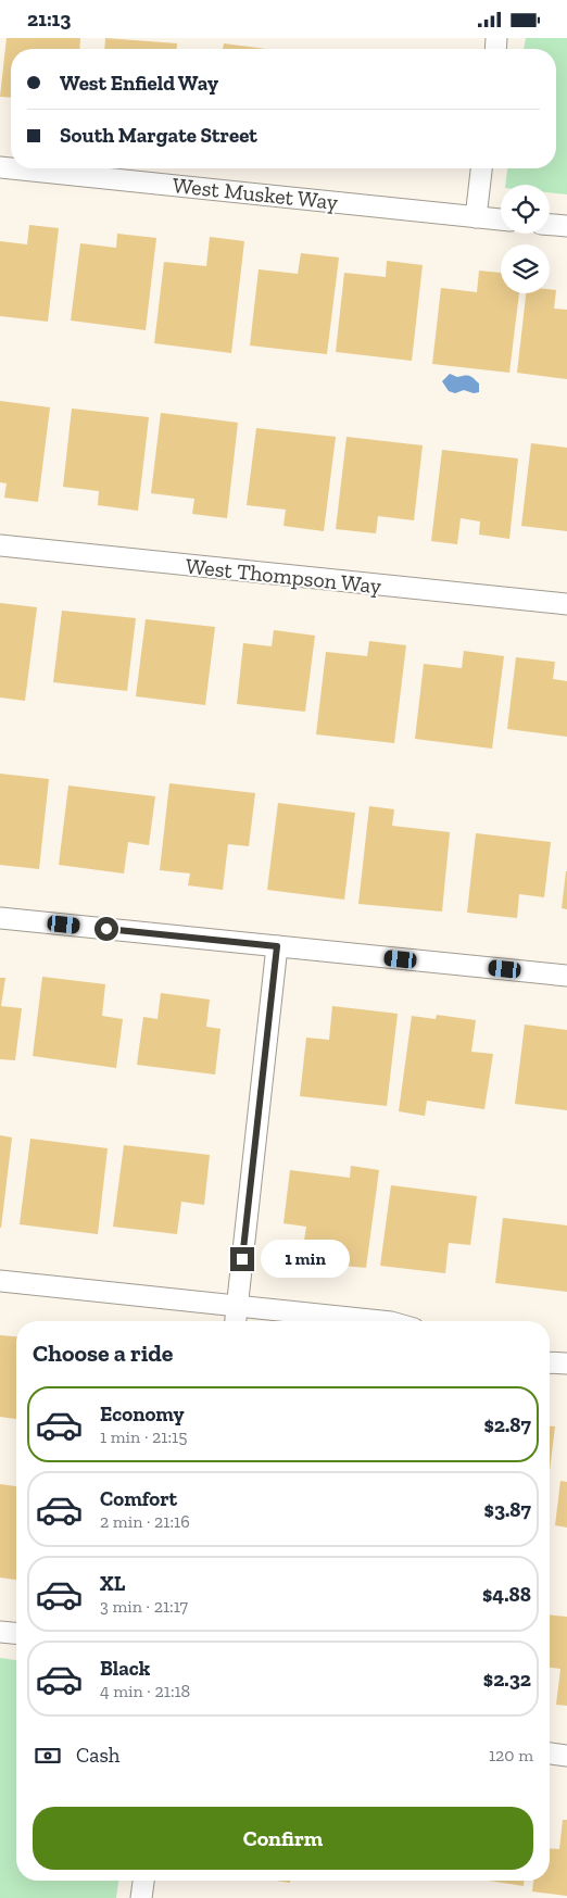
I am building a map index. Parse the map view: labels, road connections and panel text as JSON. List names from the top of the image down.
{
  "streets": {
    "street": ["West Musket Way", "West Thompson Way"]
  },
  "page": {
    "status": "21:13",
    "banner": ["West Enfield Way", "South Margate Street"],
    "bubble": "1 min",
    "heading": "Choose a ride",
    "list": [
      {
        "name": "Economy",
        "note": "1 min · 21:15",
        "value": "$2.87"
      },
      {
        "name": "Comfort",
        "note": "2 min · 21:16",
        "value": "$3.87"
      },
      {
        "name": "XL",
        "note": "3 min · 21:17",
        "value": "$4.88"
      },
      {
        "name": "Black",
        "note": "4 min · 21:18",
        "value": "$2.32"
      }
    ],
    "pay": ["Cash", "120 m"],
    "buttons": "Confirm"
  }
}
